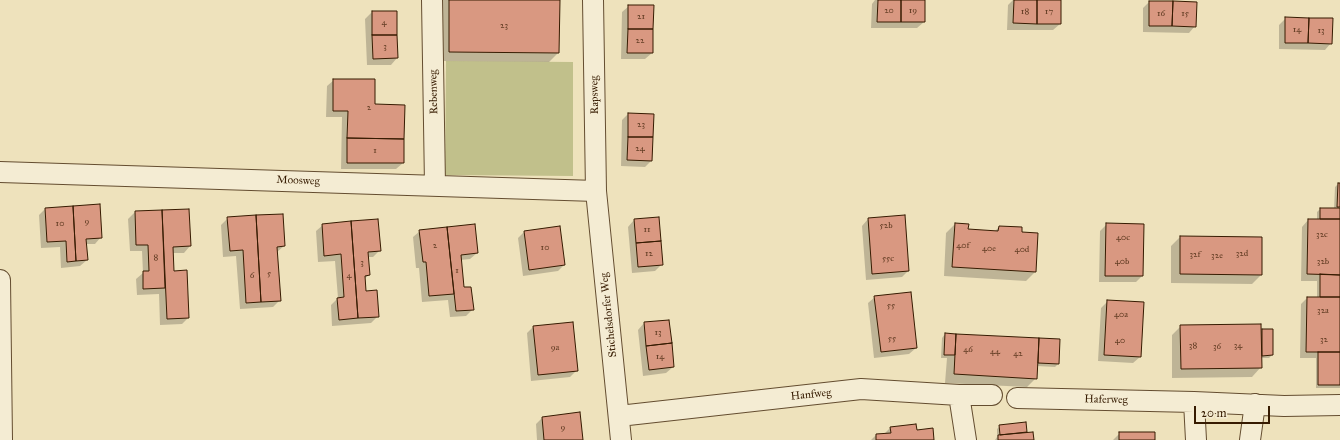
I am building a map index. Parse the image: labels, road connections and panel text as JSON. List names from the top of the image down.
{
  "streets": {
    "street": [
      "Rebenweg",
      "Rapsweg",
      "Moosweg",
      "Stichelsdorfer Weg",
      "Hanfweg",
      "Haferweg"
    ]
  },
  "crossings": [
    ["Rebenweg", "Moosweg"],
    ["Rapsweg", "Moosweg"],
    ["Rapsweg", "Stichelsdorfer Weg"],
    ["Moosweg", "Stichelsdorfer Weg"],
    ["Stichelsdorfer Weg", "Hanfweg"]
  ],
  "house_numbers": [
    "20",
    "19",
    "18",
    "17",
    "16",
    "15",
    "21",
    "4",
    "23",
    "14",
    "13",
    "22",
    "3",
    "2",
    "23",
    "24",
    "1",
    "9",
    "10",
    "52b",
    "11",
    "32c",
    "40c",
    "2",
    "40f",
    "10",
    "40e",
    "40d",
    "12",
    "32d",
    "32f",
    "32e",
    "8",
    "55c",
    "40b",
    "32b",
    "3",
    "1",
    "5",
    "6",
    "4",
    "55",
    "32a",
    "40a",
    "13",
    "55",
    "32",
    "40",
    "38",
    "34",
    "36",
    "9a",
    "46",
    "44",
    "42",
    "14",
    "9"
  ],
  "scale_bar": "20 m"
}
